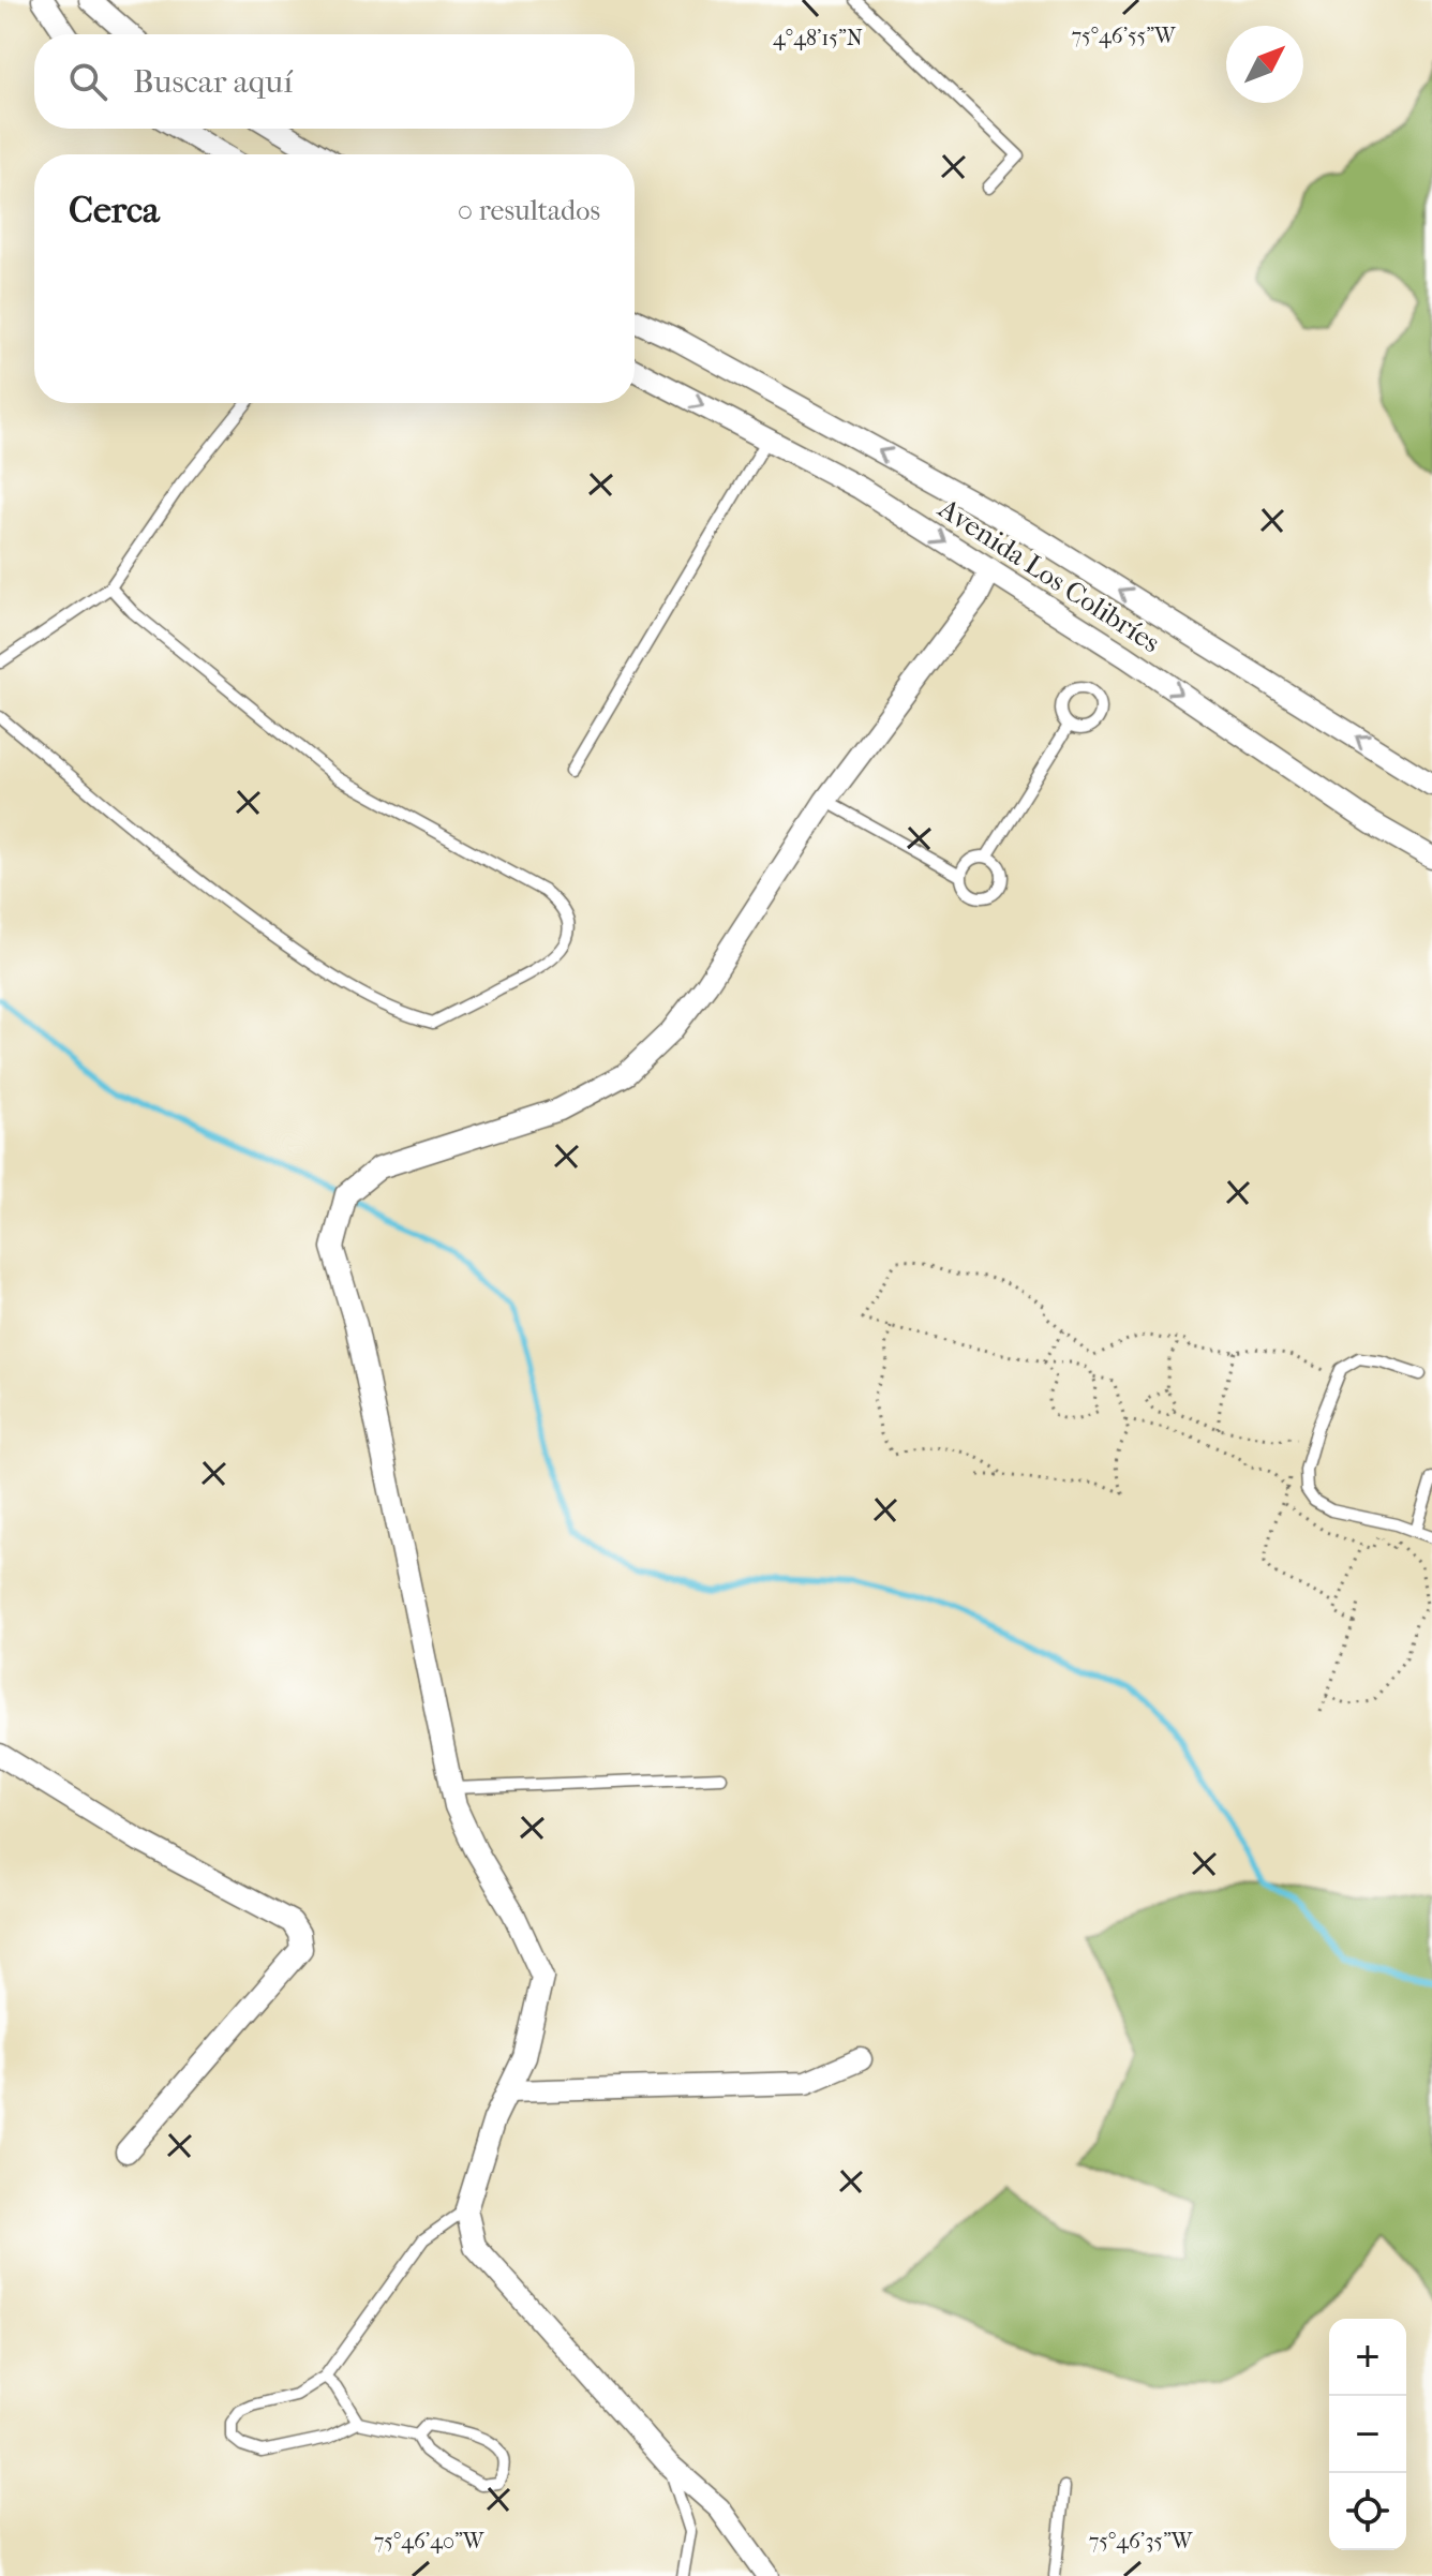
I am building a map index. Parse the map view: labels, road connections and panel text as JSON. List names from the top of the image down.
{
  "streets": {
    "street": ["Avenida Los Colibríes"]
  },
  "north": "top right",
  "page": {
    "search": "Buscar aquí",
    "heading": ["Cerca", "0 resultados"],
    "map_buttons": ["+", "−"]
  },
  "coordinates": [
    "75°46'55\"W",
    "4°48'15\"N",
    "75°46'40\"W",
    "75°46'35\"W"
  ]
}
